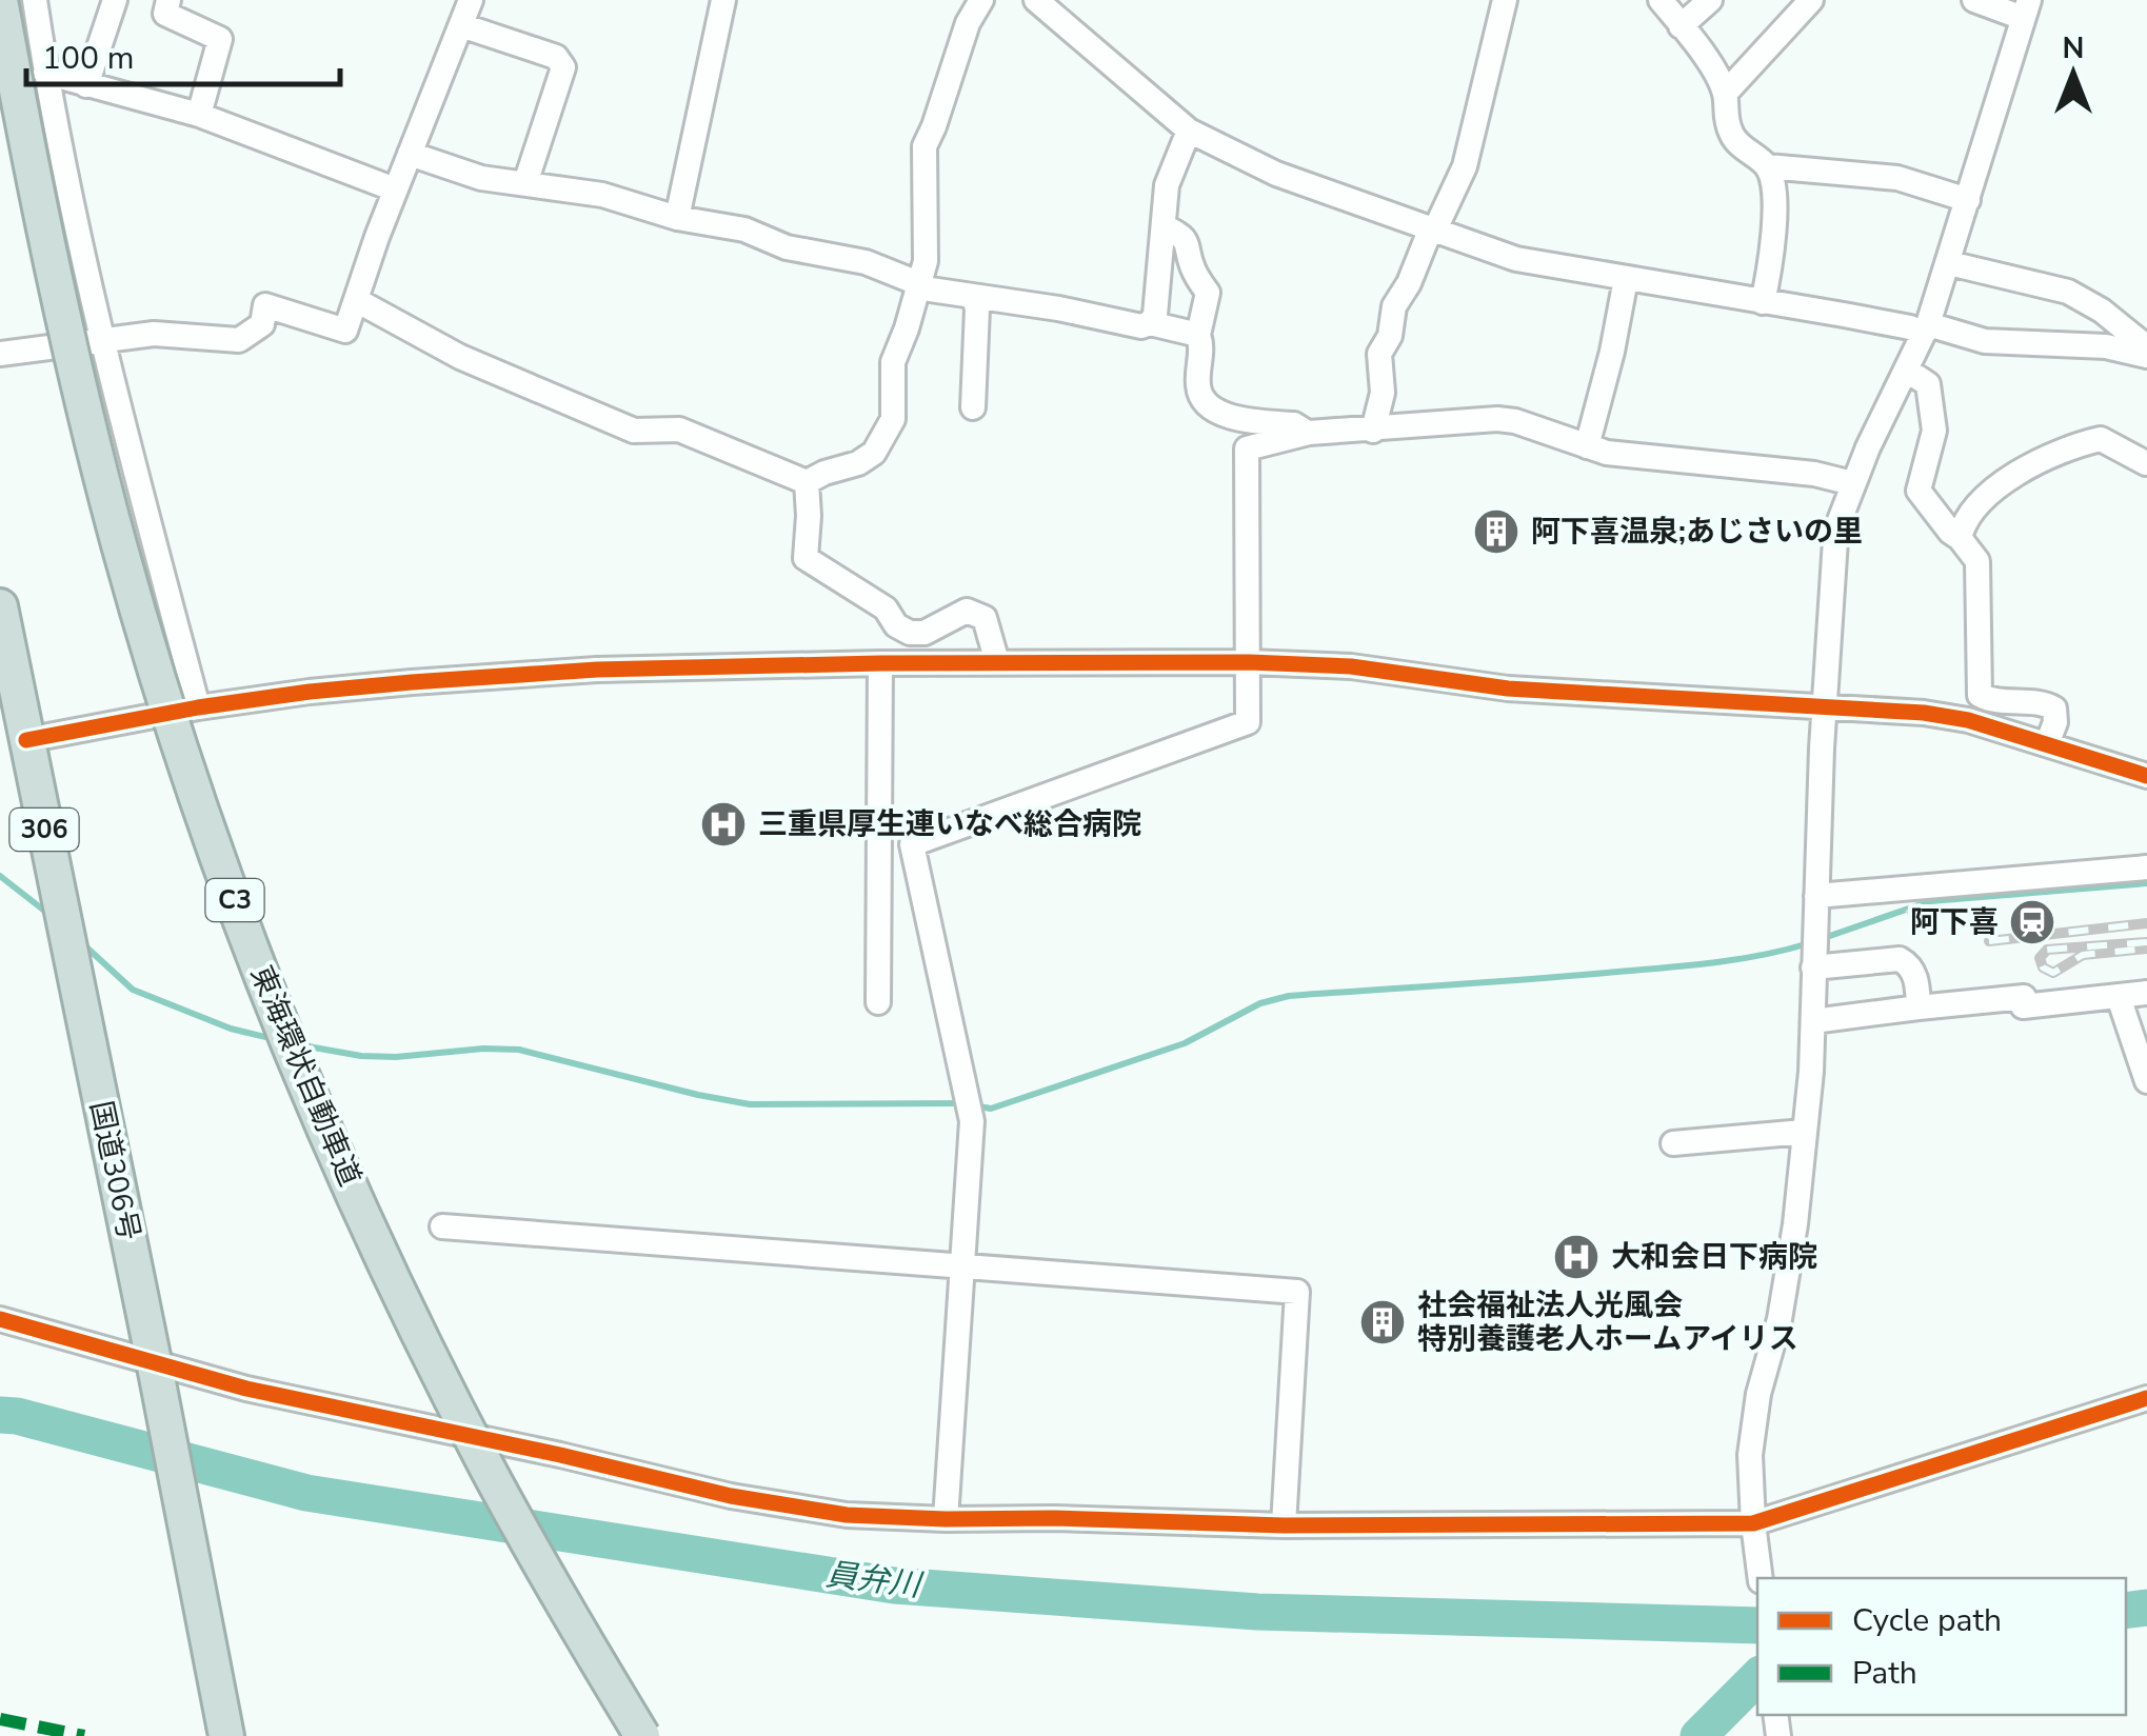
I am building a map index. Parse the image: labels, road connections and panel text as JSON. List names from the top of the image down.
{
  "streets": {
    "highway": [
      "306",
      "C3",
      "東海環状自動車道",
      "国道306号"
    ]
  },
  "water": ["員弁川"],
  "places": {
    "building": ["阿下喜温泉;あじさいの里", "社会福祉法人光風会 特別養護老人ホームアイリス"],
    "hospital": ["三重県厚生連いなべ総合病院", "大和会日下病院"],
    "station": ["阿下喜"]
  },
  "legend": ["Cycle path", "Path"],
  "scale_bar": "100 m",
  "north": "top"
}
